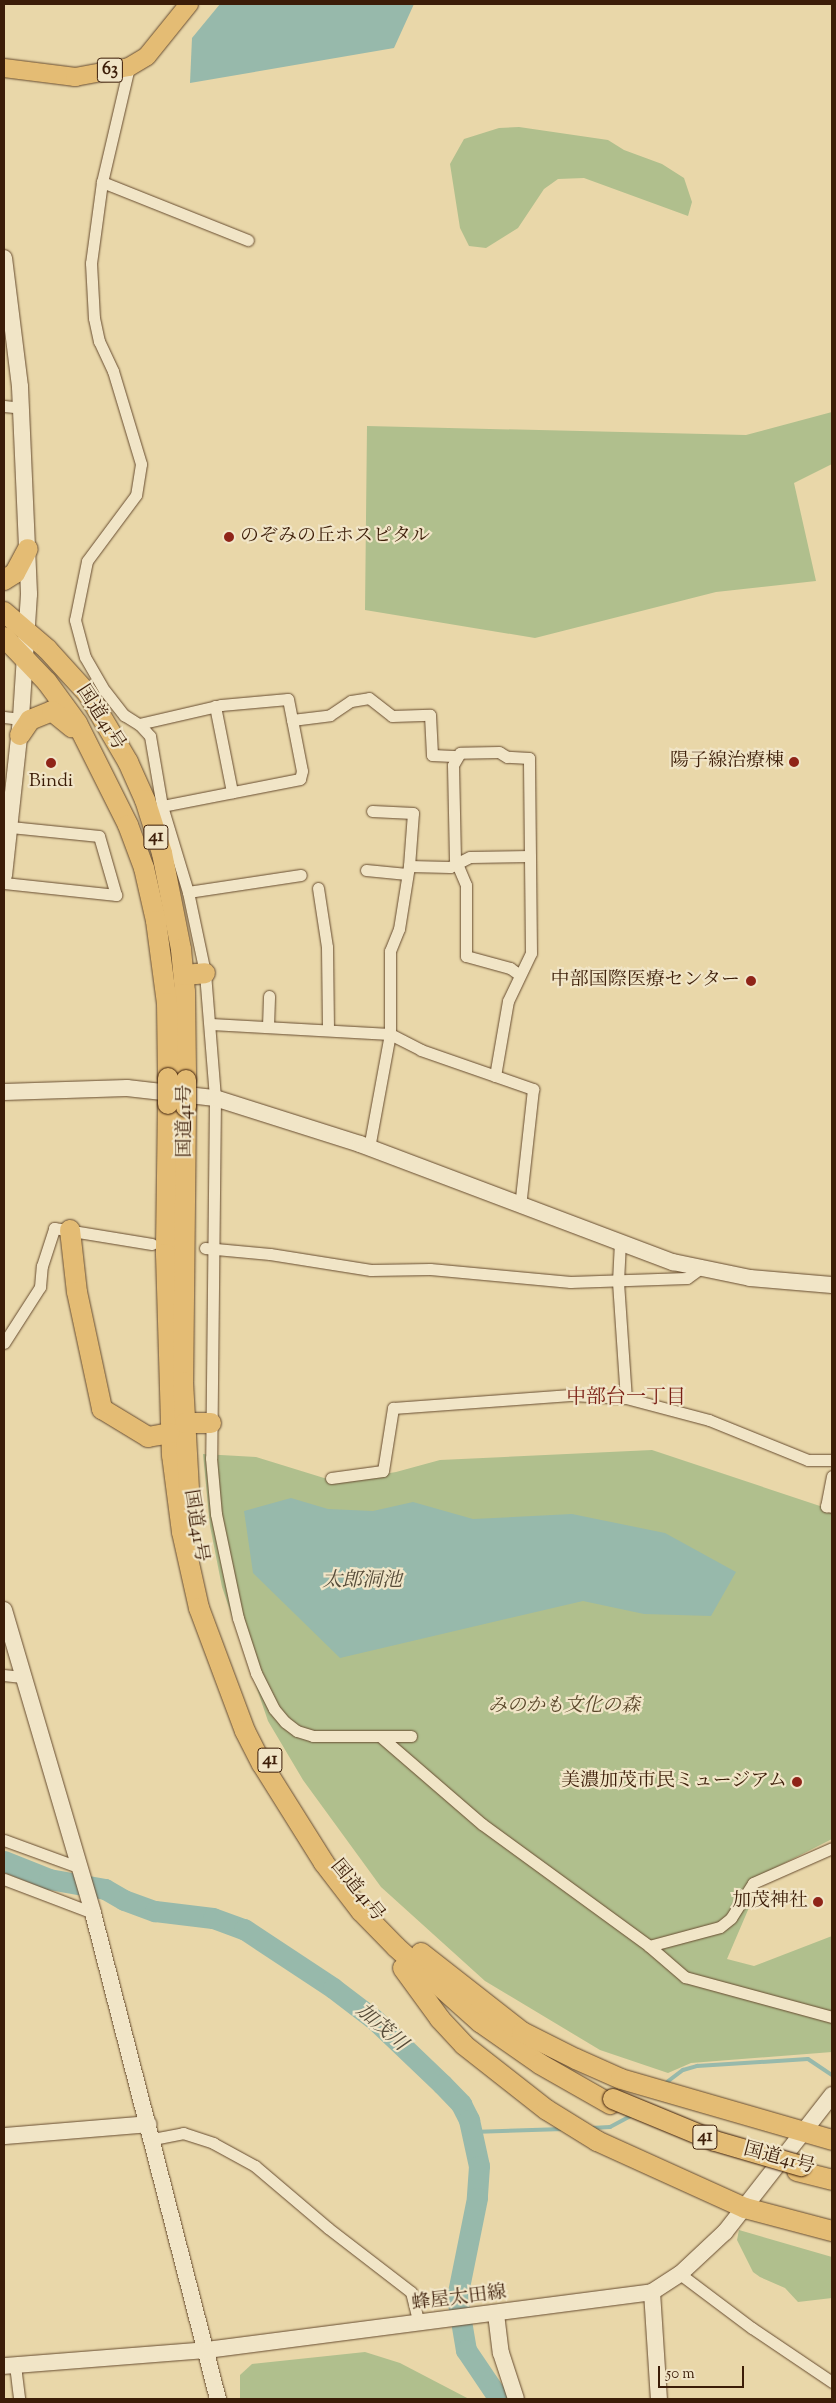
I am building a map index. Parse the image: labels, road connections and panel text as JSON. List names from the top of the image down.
{
  "streets": {
    "highway": ["国道41号", "41"],
    "main road": ["63"],
    "street": ["蜂屋太田線"]
  },
  "crossings": [
    ["国道41号", "41"],
    ["41", "蜂屋太田線"]
  ],
  "districts": ["中部台一丁目"],
  "water": ["太郎洞池", "加茂川"],
  "parks": ["みのかも文化の森"],
  "places": [
    "のぞみの丘ホスピタル",
    "陽子線治療棟",
    "Bindi",
    "中部国際医療センター",
    "美濃加茂市民ミュージアム",
    "加茂神社"
  ],
  "scale_bar": "50 m"
}
